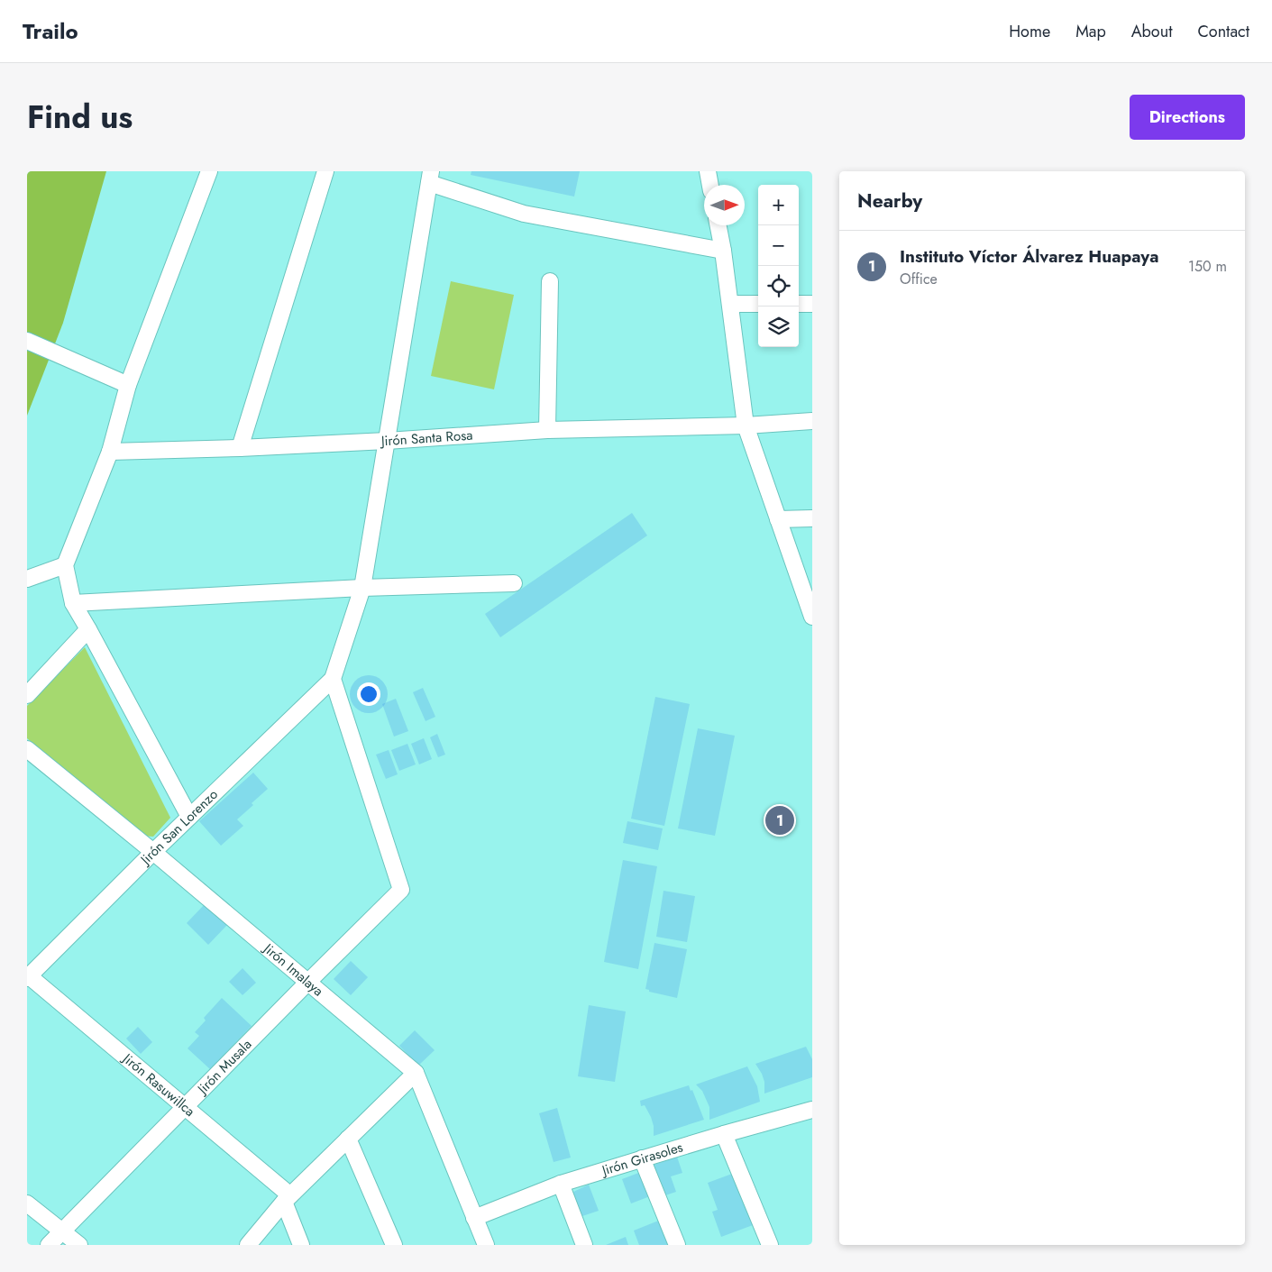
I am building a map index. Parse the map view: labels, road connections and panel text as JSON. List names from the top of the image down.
{
  "streets": {
    "street": [
      "Jirón Santa Rosa",
      "Jirón San Lorenzo",
      "Jirón Imalaya",
      "Jirón Musala",
      "Jirón Rasuwillca",
      "Jirón Girasoles"
    ]
  },
  "crossings": [
    ["Jirón San Lorenzo", "Jirón Imalaya"],
    ["Jirón San Lorenzo", "Jirón Musala"],
    ["Jirón San Lorenzo", "Jirón Rasuwillca"],
    ["Jirón Imalaya", "Jirón Musala"],
    ["Jirón Imalaya", "Jirón Girasoles"],
    ["Jirón Musala", "Jirón Rasuwillca"]
  ],
  "north": "right",
  "page": {
    "header": "Trailo",
    "nav": [
      "Home",
      "Map",
      "About",
      "Contact"
    ],
    "title": "Find us",
    "buttons": "Directions",
    "heading": "Nearby",
    "map_buttons": ["+", "−"],
    "list": [
      {
        "mark": "1",
        "name": "Instituto Víctor Álvarez Huapaya",
        "note": "Office",
        "value": "150 m"
      }
    ],
    "pins": "1"
  }
}
